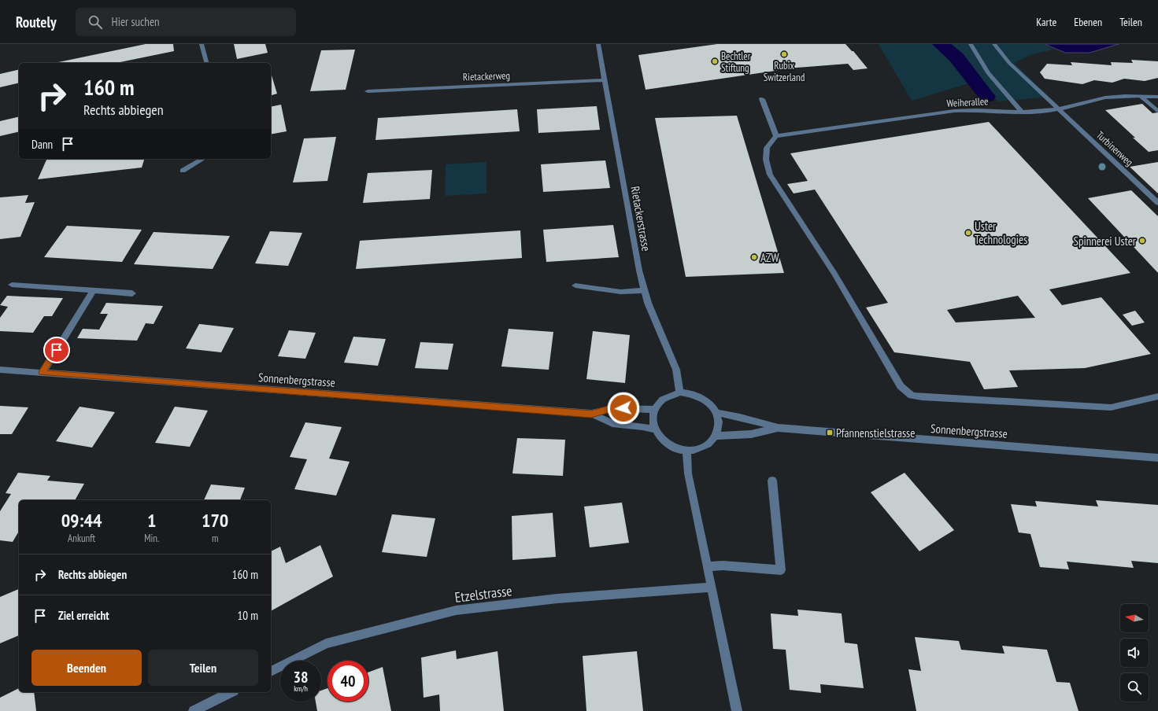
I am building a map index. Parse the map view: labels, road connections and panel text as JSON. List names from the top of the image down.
{
  "streets": {
    "street": [
      "Rietackerweg",
      "Weiherallee",
      "Turbinenweg",
      "Rietackerstrasse",
      "Sonnenbergstrasse",
      "Etzelstrasse"
    ]
  },
  "crossings": [
    ["Rietackerweg", "Rietackerstrasse"],
    ["Weiherallee", "Turbinenweg"],
    ["Rietackerstrasse", "Sonnenbergstrasse"]
  ],
  "places": {
    "other": [
      "Rubix Switzerland",
      "Bechtler Stiftung",
      "Uster Technologies",
      "Spinnerei Uster",
      "AZW"
    ],
    "transit": ["Pfannenstielstrasse"]
  },
  "north": "left",
  "page": {
    "header": "Routely",
    "search": "Hier suchen",
    "nav": ["Karte", "Ebenen", "Teilen"],
    "turn": ["160 m", "Rechts abbiegen"],
    "then": "Dann",
    "eta": [
      "09:44",
      "Ankunft",
      "1",
      "Min.",
      "170",
      "m"
    ],
    "list": [
      {
        "name": "Rechts abbiegen",
        "value": "160 m"
      },
      {
        "name": "Ziel erreicht",
        "value": "10 m"
      }
    ],
    "buttons": ["Beenden", "Teilen"],
    "speed": "38 km/h",
    "limit": "40"
  }
}
